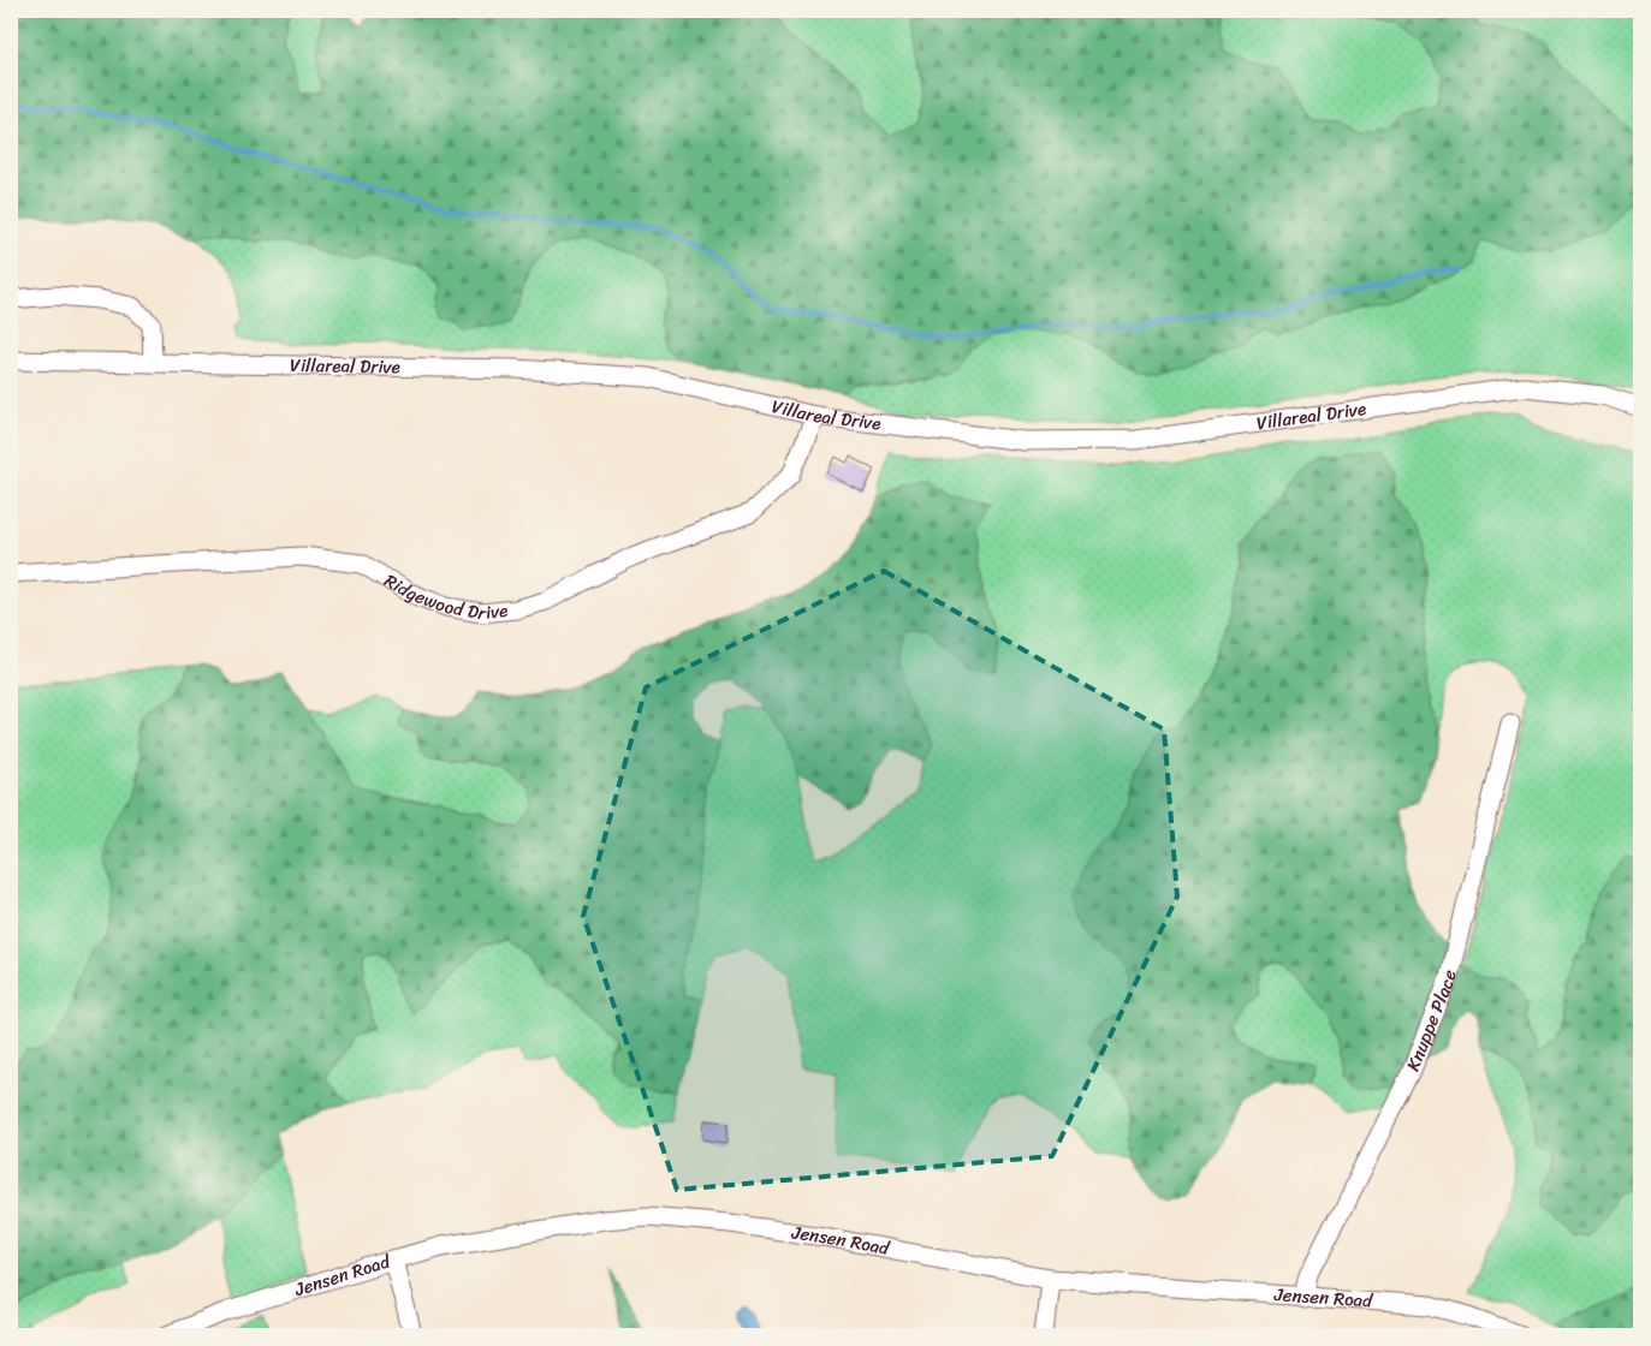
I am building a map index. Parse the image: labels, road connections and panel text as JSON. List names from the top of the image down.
{
  "streets": {
    "street": [
      "Villareal Drive",
      "Ridgewood Drive",
      "Knuppe Place",
      "Jensen Road"
    ]
  },
  "crossings": [
    ["Villareal Drive", "Ridgewood Drive"],
    ["Knuppe Place", "Jensen Road"]
  ]
}
